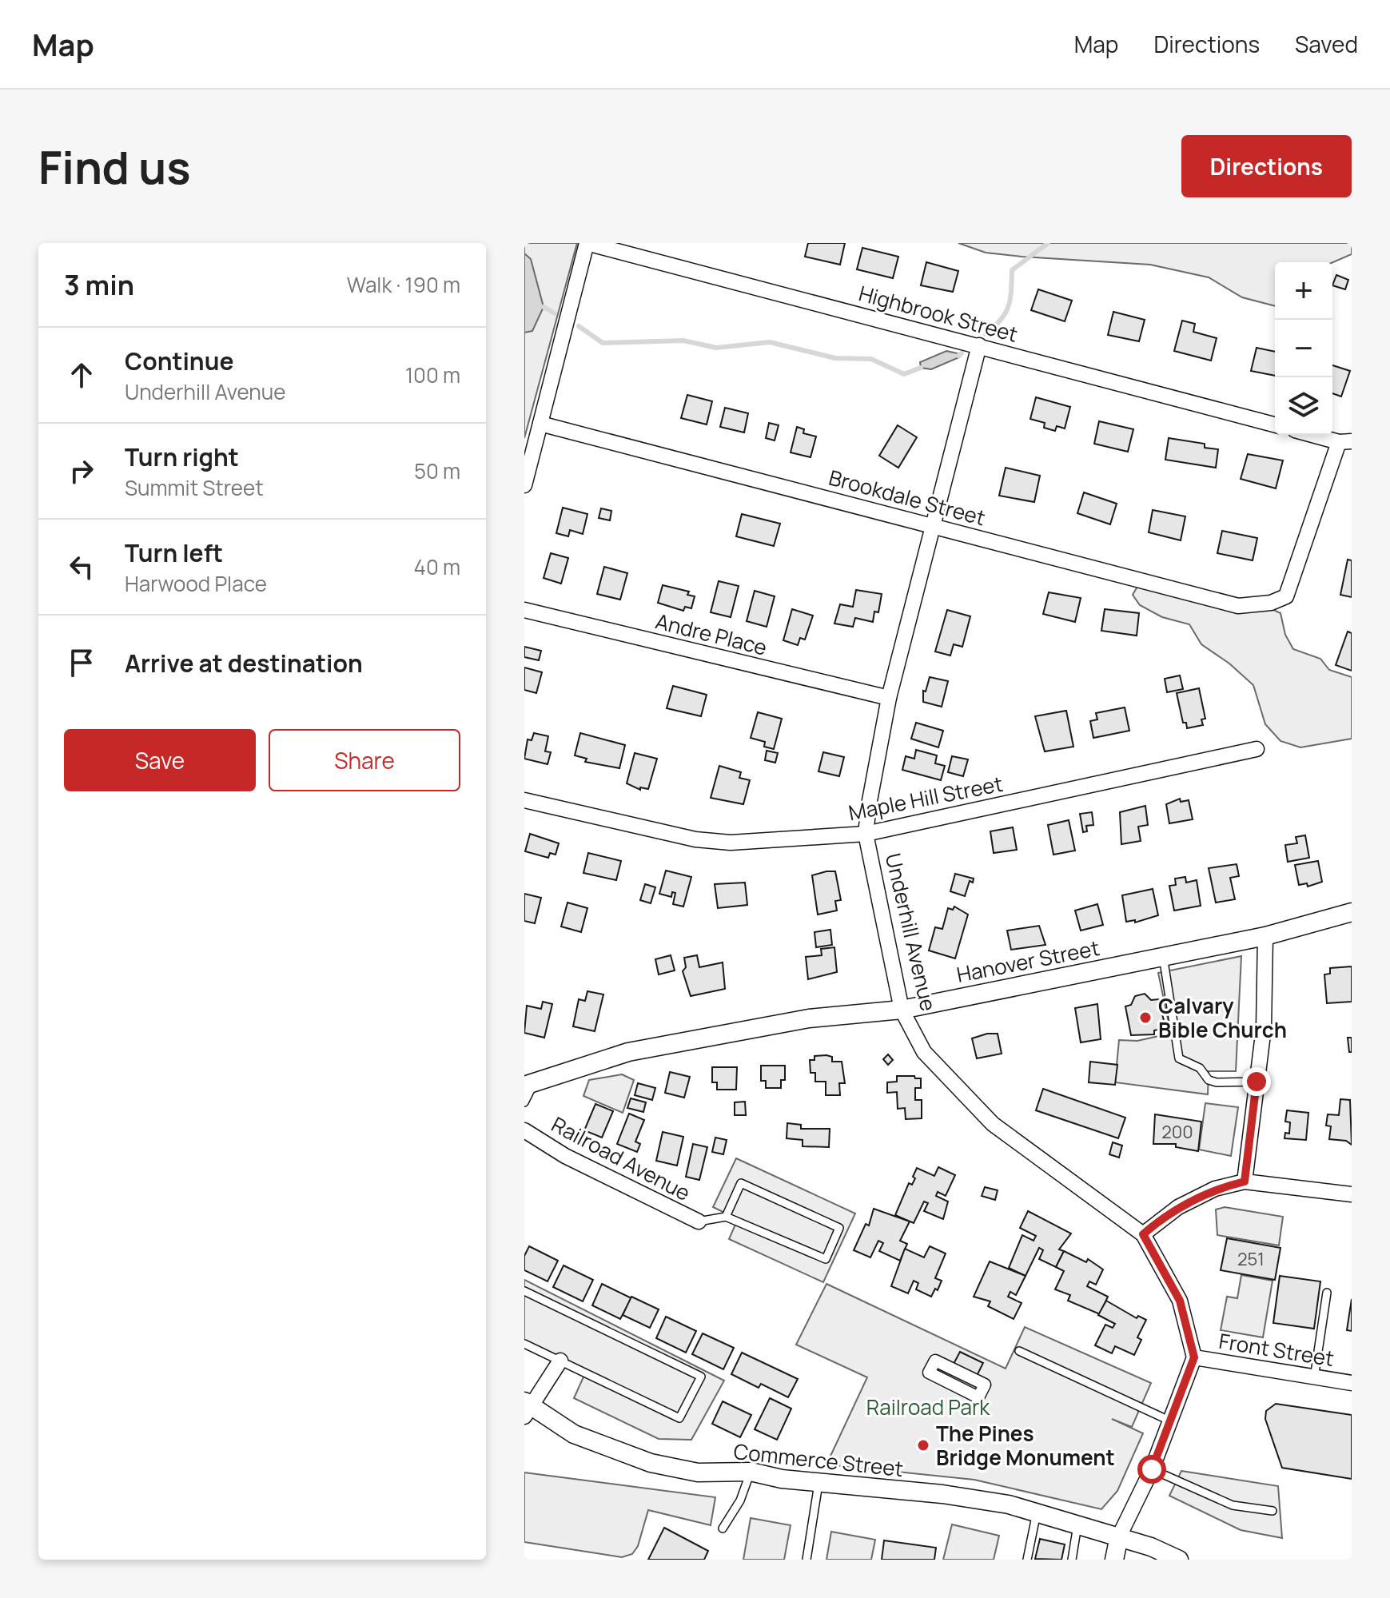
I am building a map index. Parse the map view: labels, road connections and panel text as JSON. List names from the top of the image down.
{
  "streets": {
    "street": [
      "Highbrook Street",
      "Brookdale Street",
      "Andre Place",
      "Maple Hill Street",
      "Underhill Avenue",
      "Hanover Street",
      "Railroad Avenue",
      "Front Street",
      "Commerce Street"
    ]
  },
  "crossings": [
    ["Highbrook Street", "Underhill Avenue"],
    ["Brookdale Street", "Underhill Avenue"],
    ["Andre Place", "Underhill Avenue"],
    ["Maple Hill Street", "Underhill Avenue"],
    ["Underhill Avenue", "Hanover Street"],
    ["Underhill Avenue", "Front Street"]
  ],
  "parks": ["Railroad Park"],
  "places": ["Calvary Bible Church", "The Pines Bridge Monument"],
  "house_numbers": ["200", "251"],
  "page": {
    "header": "Map",
    "nav": ["Map", "Directions", "Saved"],
    "buttons": [
      "Directions",
      ["Save", "Share"]
    ],
    "title": "Find us",
    "heading": ["3 min", "Walk · 190 m"],
    "map_buttons": ["+", "−"],
    "list": [
      ["Continue", "Underhill Avenue", "100 m"],
      ["Turn right", "Summit Street", "50 m"],
      ["Turn left", "Harwood Place", "40 m"],
      "Arrive at destination"
    ]
  }
}
